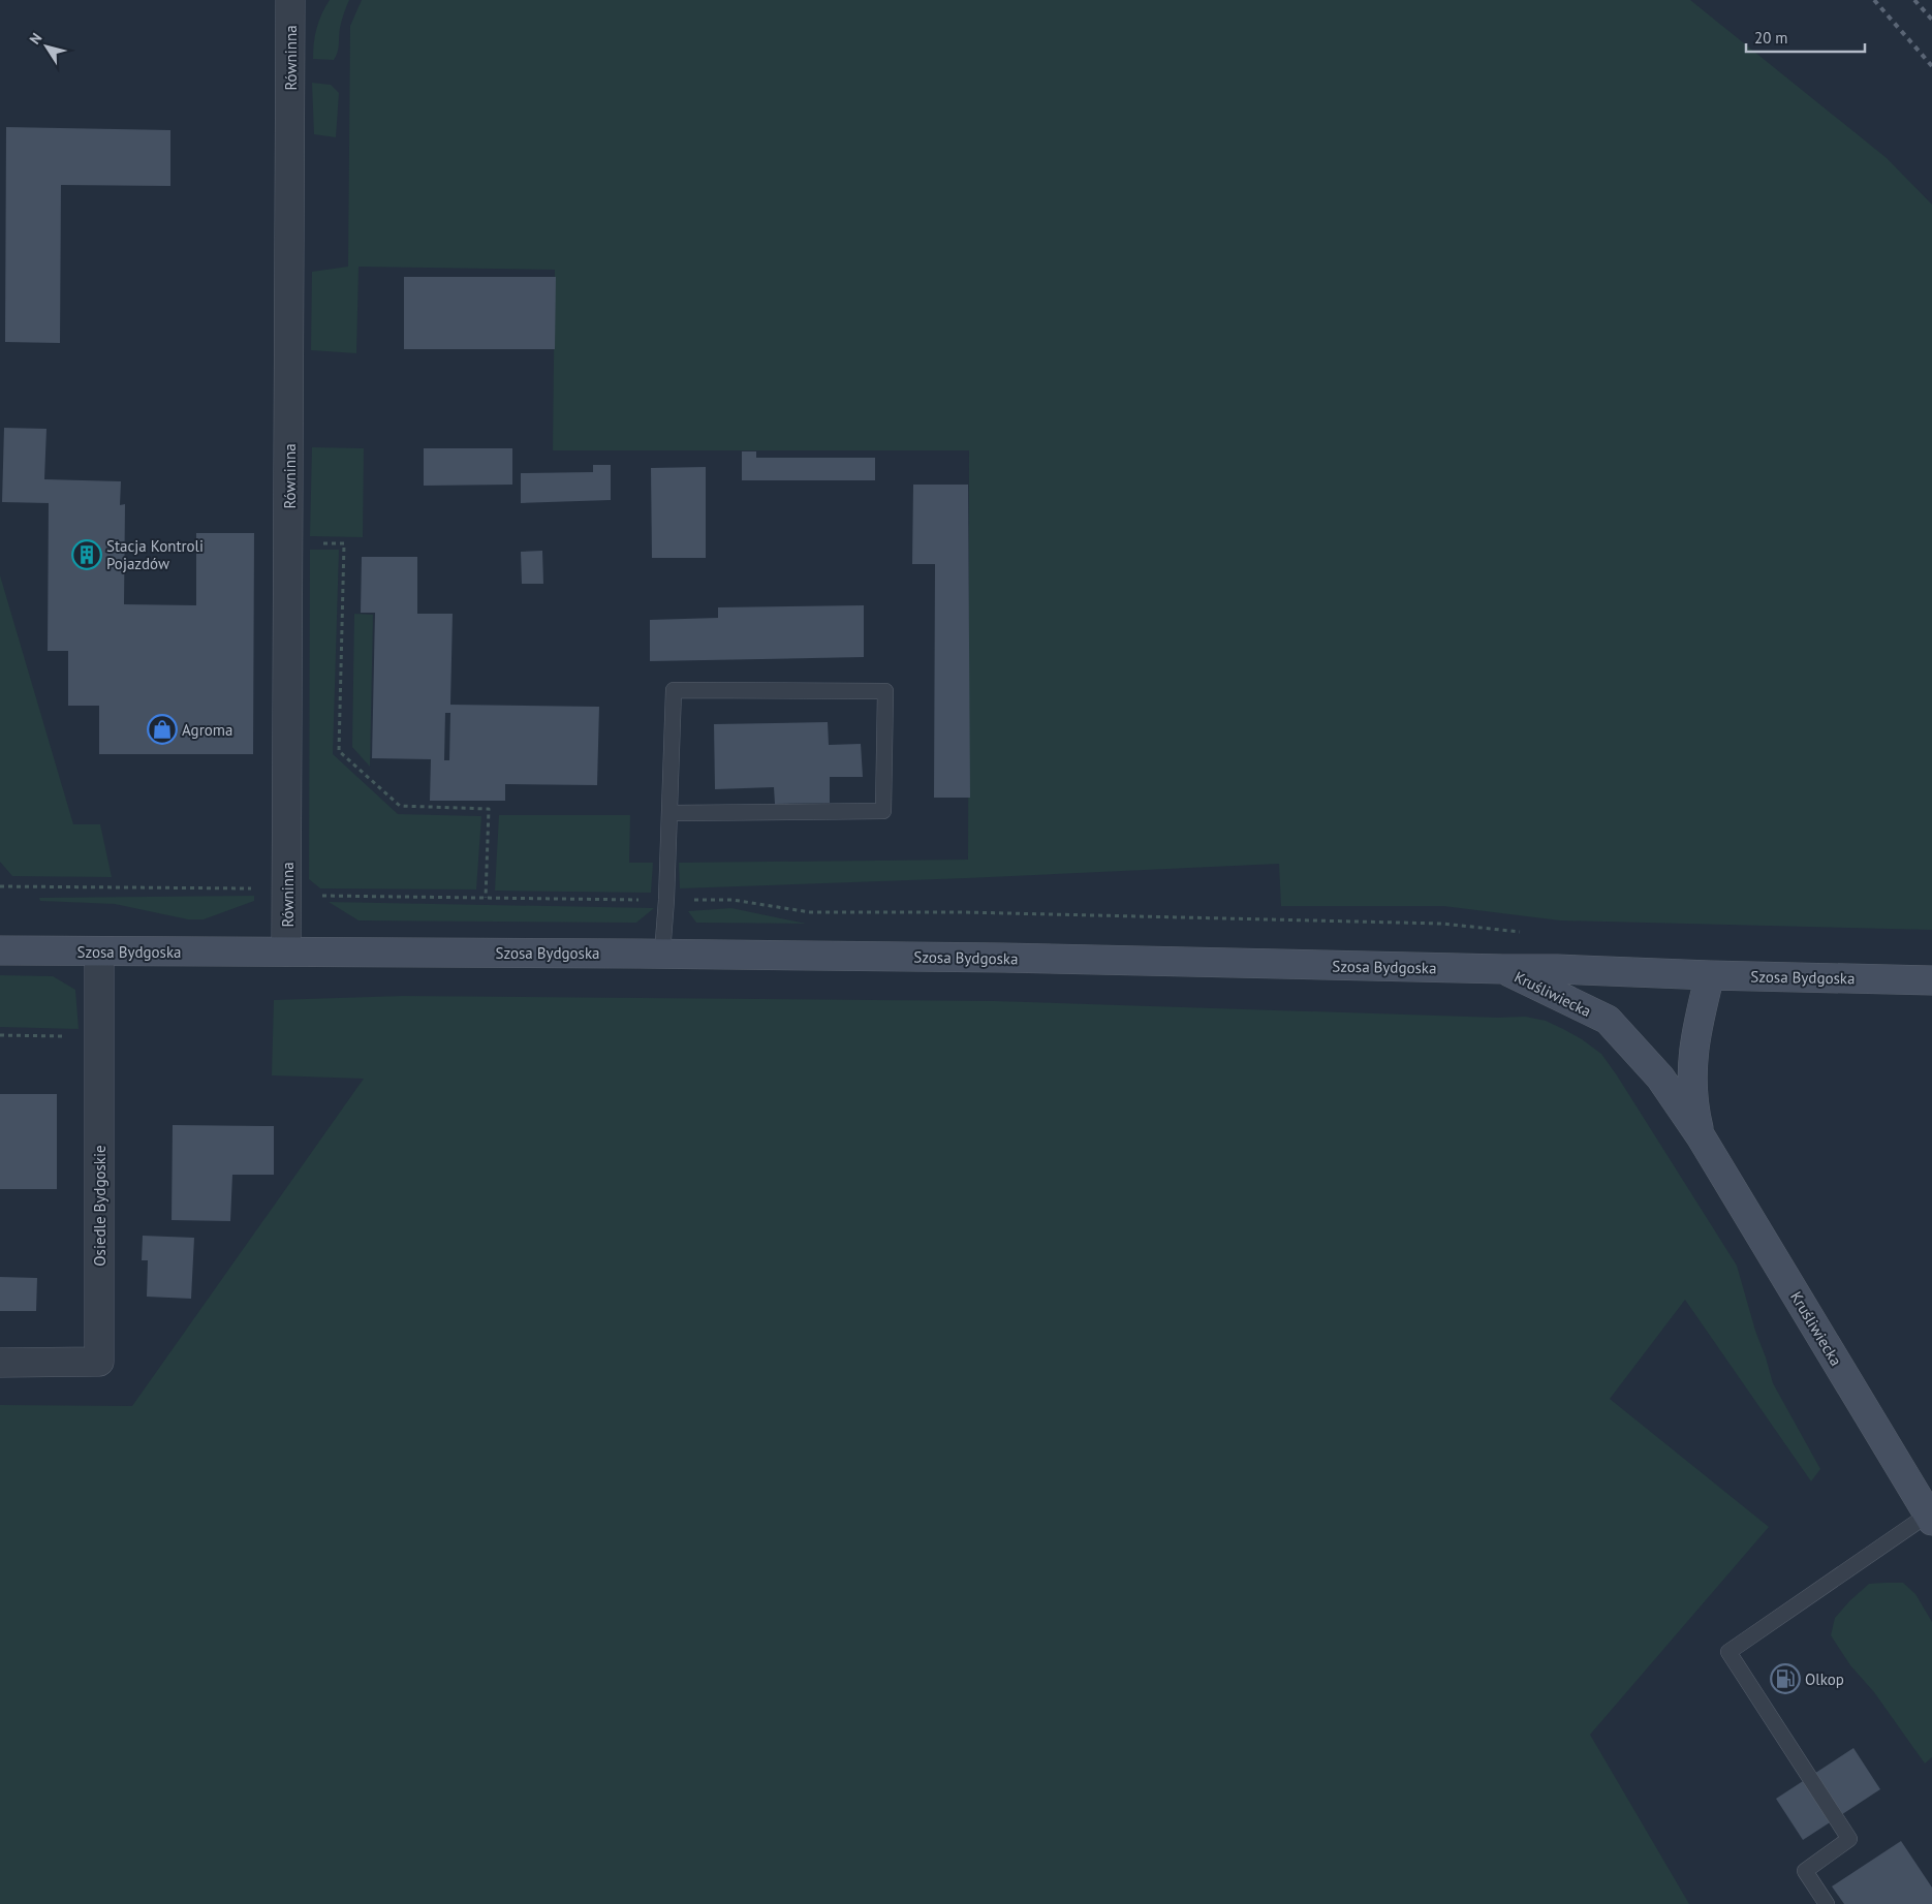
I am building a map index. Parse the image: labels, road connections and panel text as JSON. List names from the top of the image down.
{
  "streets": {
    "main road": ["Szosa Bydgoska", "Kruśliwiecka"],
    "street": ["Równinna", "Osiedle Bydgoskie"]
  },
  "crossings": [
    ["Równinna", "Szosa Bydgoska"],
    ["Szosa Bydgoska", "Kruśliwiecka"],
    ["Szosa Bydgoska", "Osiedle Bydgoskie"]
  ],
  "places": {
    "building": ["Stacja Kontroli Pojazdów"],
    "shop": ["Agroma"],
    "fuel station": ["Olkop"]
  },
  "scale_bar": "20 m",
  "north": "top left"
}
